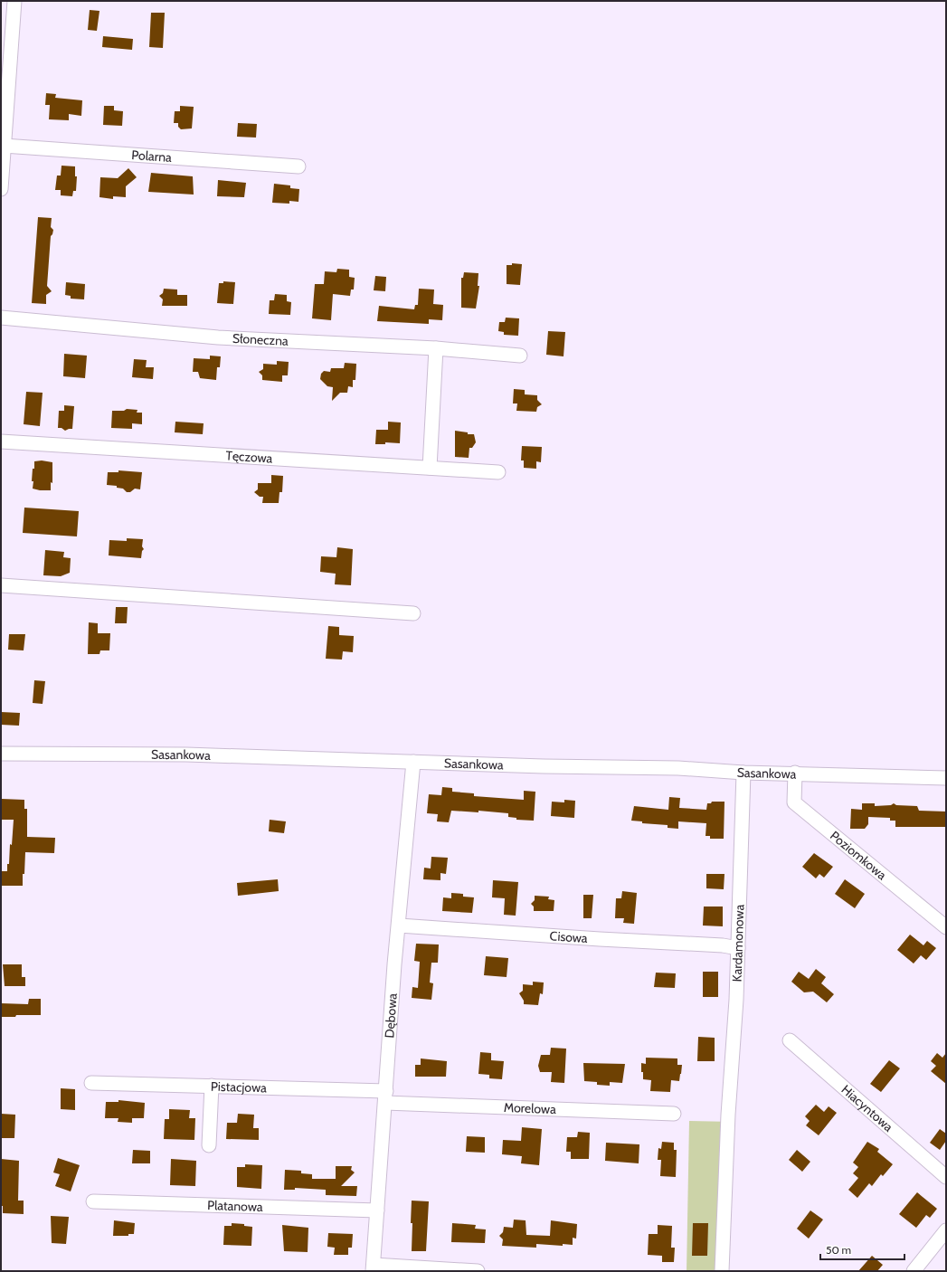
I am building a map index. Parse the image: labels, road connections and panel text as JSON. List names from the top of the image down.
{
  "streets": {
    "street": [
      "Polarna",
      "Słoneczna",
      "Tęczowa",
      "Sasankowa",
      "Poziomkowa",
      "Cisowa",
      "Kardamonowa",
      "Dębowa",
      "Pistacjowa",
      "Morelowa",
      "Hiacyntowa",
      "Platanowa"
    ]
  },
  "crossings": [
    ["Sasankowa", "Poziomkowa"],
    ["Sasankowa", "Kardamonowa"],
    ["Sasankowa", "Dębowa"],
    ["Cisowa", "Kardamonowa"],
    ["Cisowa", "Dębowa"],
    ["Dębowa", "Pistacjowa"],
    ["Dębowa", "Morelowa"],
    ["Dębowa", "Platanowa"],
    ["Pistacjowa", "Morelowa"]
  ],
  "scale_bar": "50 m"
}
